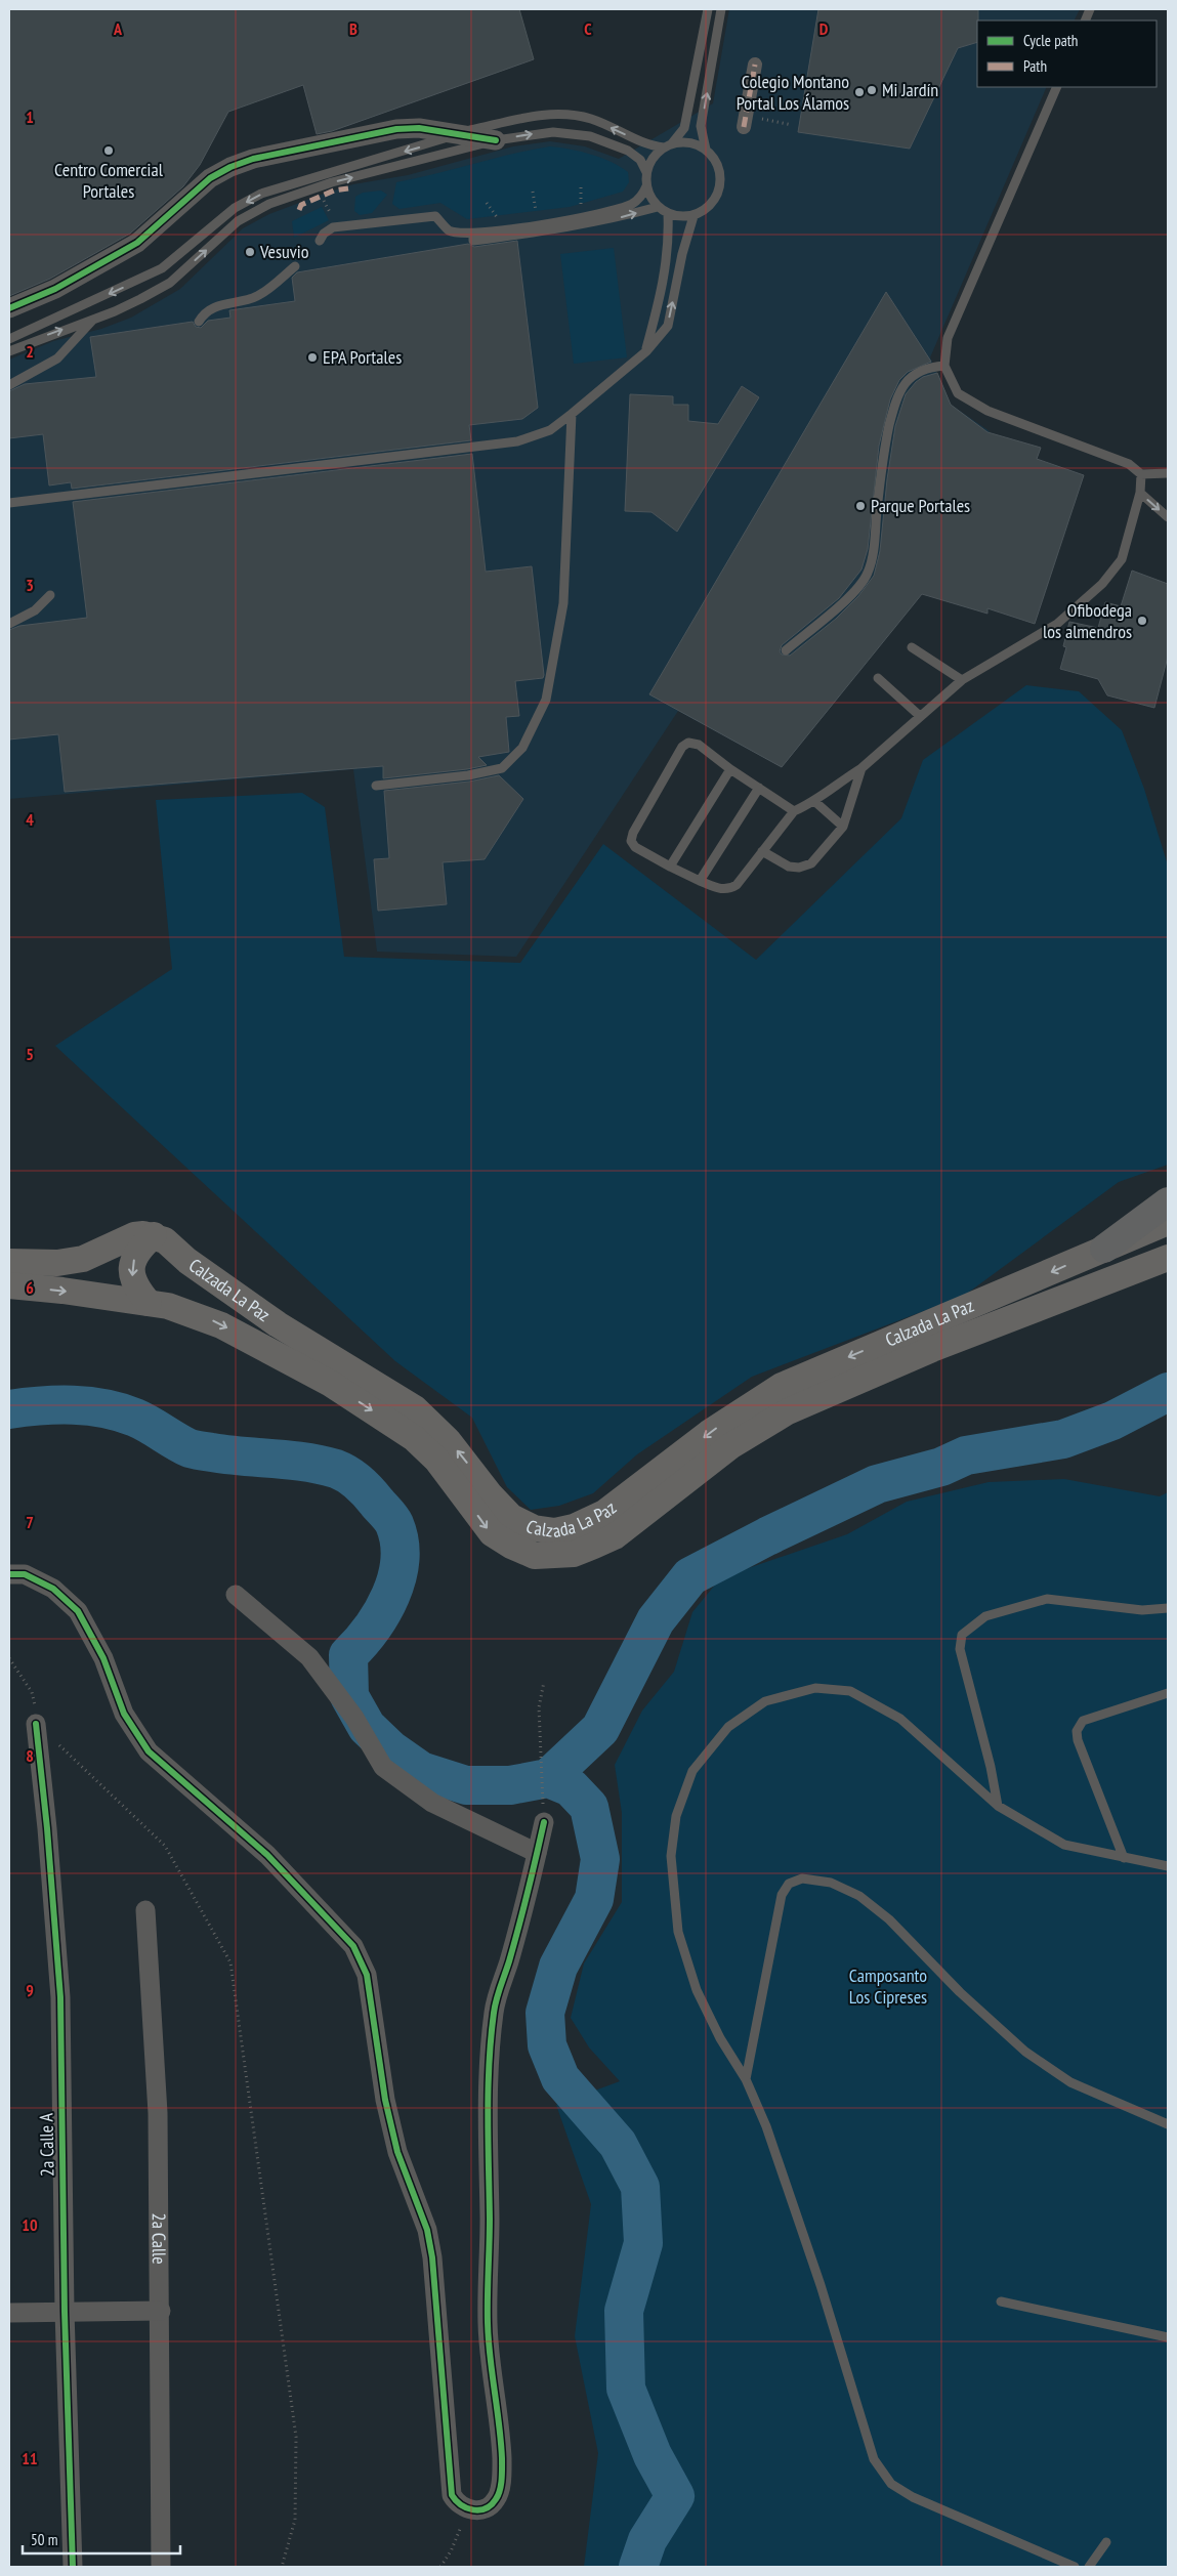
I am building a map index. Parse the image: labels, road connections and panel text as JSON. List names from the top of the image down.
{
  "streets": {
    "main road": ["Calzada La Paz"],
    "street": ["2a Calle A", "2a Calle"]
  },
  "parks": ["Camposanto Los Cipreses"],
  "places": [
    "Mi Jardín",
    "Colegio Montano Portal Los Álamos",
    "Centro Comercial Portales",
    "Vesuvio",
    "EPA Portales",
    "Parque Portales",
    "Ofibodega los almendros"
  ],
  "legend": ["Cycle path", "Path"],
  "scale_bar": "50 m",
  "grid": {
    "columns": [
      "A",
      "B",
      "C",
      "D"
    ],
    "rows": [
      "1",
      "2",
      "3",
      "4",
      "5",
      "6",
      "7",
      "8",
      "9",
      "10",
      "11"
    ]
  }
}
